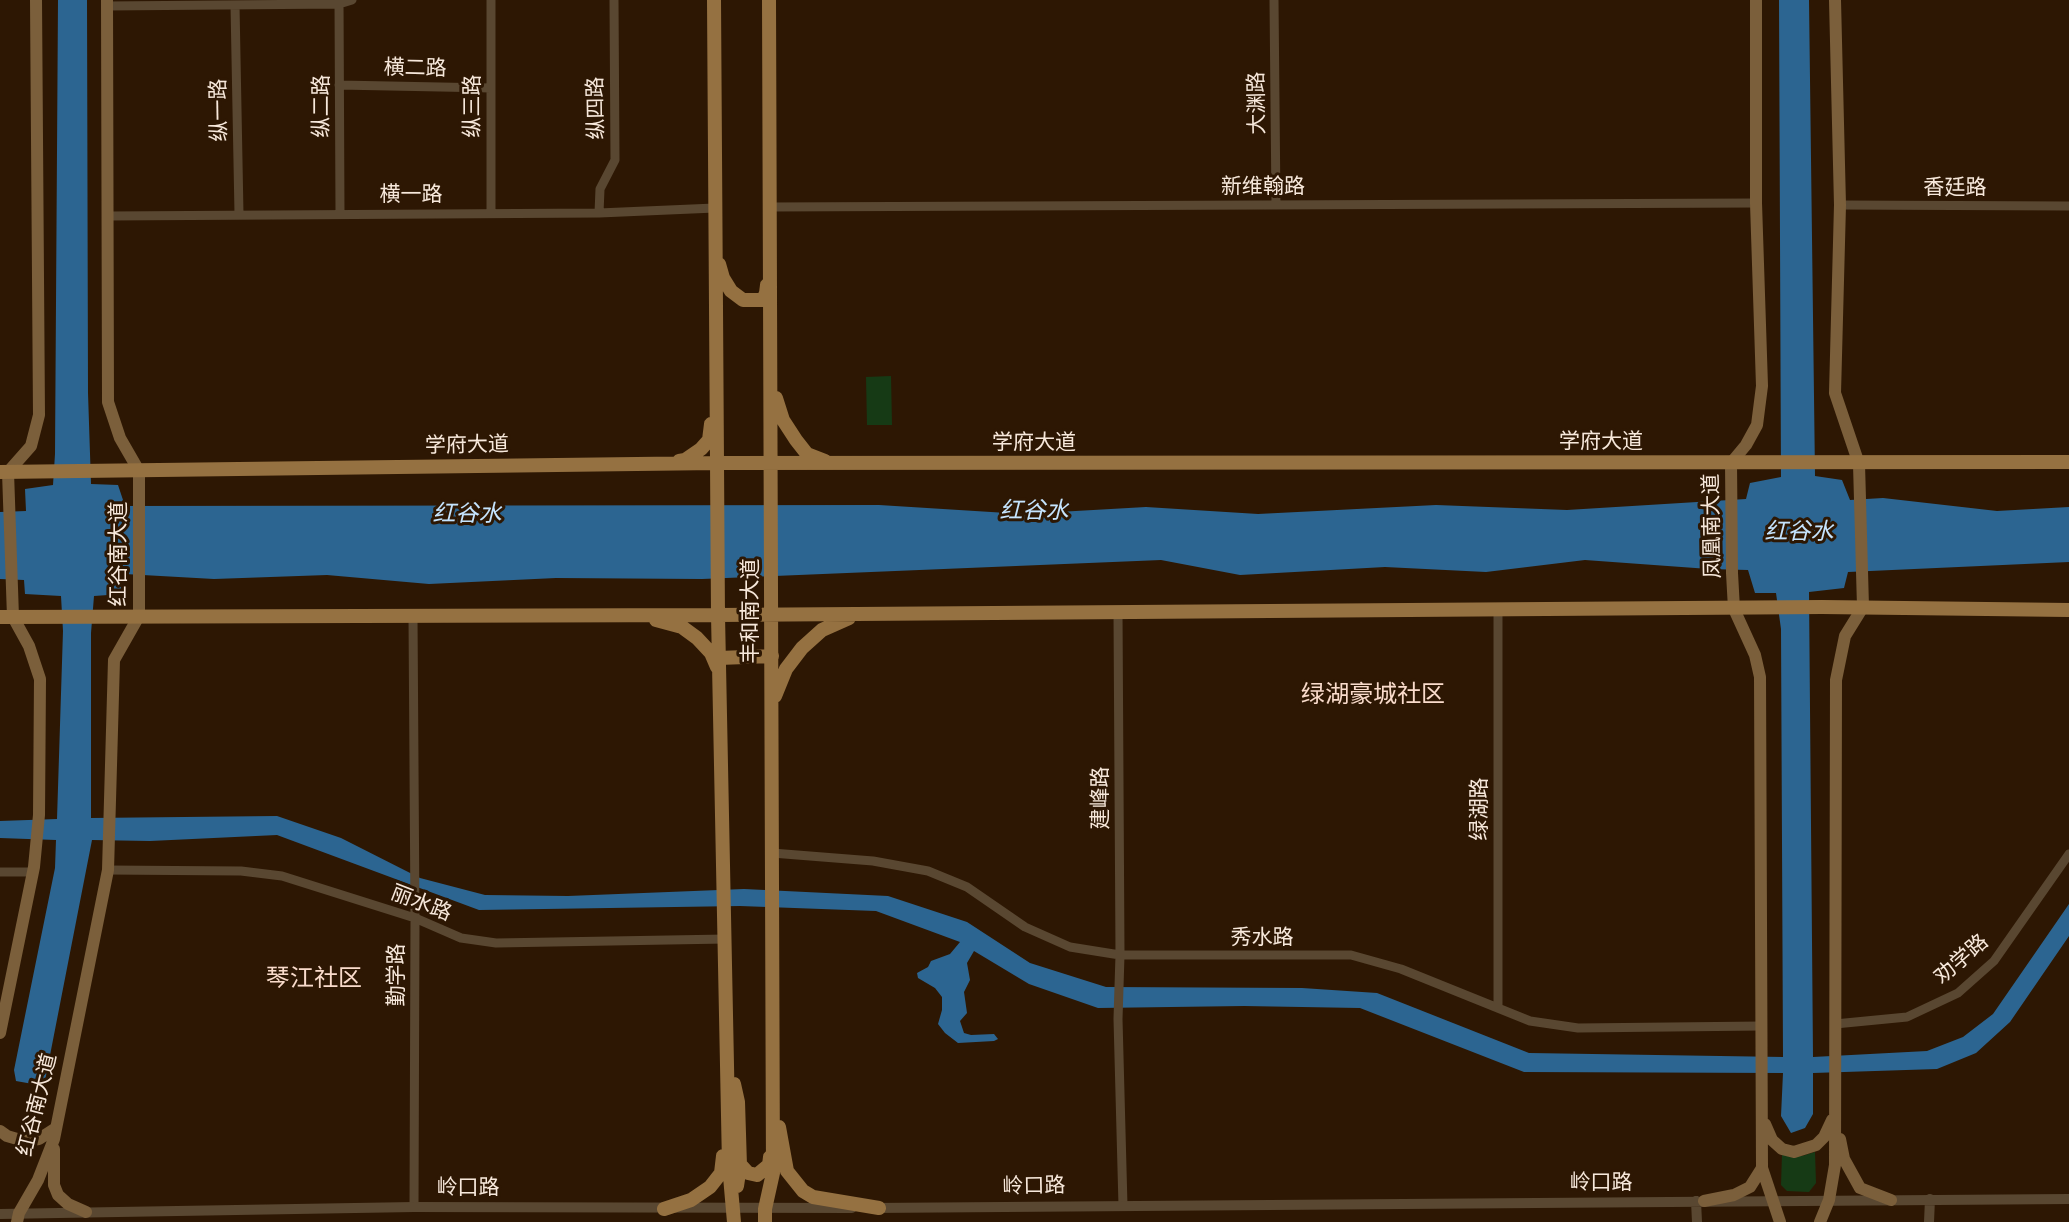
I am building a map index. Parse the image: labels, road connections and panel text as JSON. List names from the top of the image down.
{
  "streets": {
    "main road": [
      "学府大道",
      "凤凰南大道",
      "红谷南大道",
      "丰和南大道"
    ],
    "street": [
      "横二路",
      "大渊路",
      "纵二路",
      "纵三路",
      "纵四路",
      "纵一路",
      "新维翰路",
      "香廷路",
      "横一路",
      "建峰路",
      "绿湖路",
      "丽水路",
      "秀水路",
      "劝学路",
      "勤学路",
      "岭口路"
    ]
  },
  "crossings": [
    ["横二路", "纵二路"],
    ["横二路", "纵三路"],
    ["大渊路", "新维翰路"],
    ["纵二路", "横一路"],
    ["纵三路", "横一路"],
    ["纵四路", "横一路"],
    ["纵一路", "横一路"],
    ["新维翰路", "凤凰南大道"],
    ["新维翰路", "丰和南大道"],
    ["横一路", "红谷南大道"],
    ["横一路", "丰和南大道"],
    ["学府大道", "凤凰南大道"],
    ["学府大道", "红谷南大道"],
    ["学府大道", "丰和南大道"],
    ["凤凰南大道", "秀水路"],
    ["红谷南大道", "丽水路"],
    ["红谷南大道", "岭口路"],
    ["丰和南大道", "丽水路"],
    ["丰和南大道", "秀水路"],
    ["丰和南大道", "岭口路"],
    ["建峰路", "秀水路"],
    ["建峰路", "岭口路"],
    ["绿湖路", "秀水路"],
    ["丽水路", "勤学路"],
    ["勤学路", "岭口路"]
  ],
  "districts": ["绿湖豪城社区", "琴江社区"],
  "water": ["红谷水"]
}
